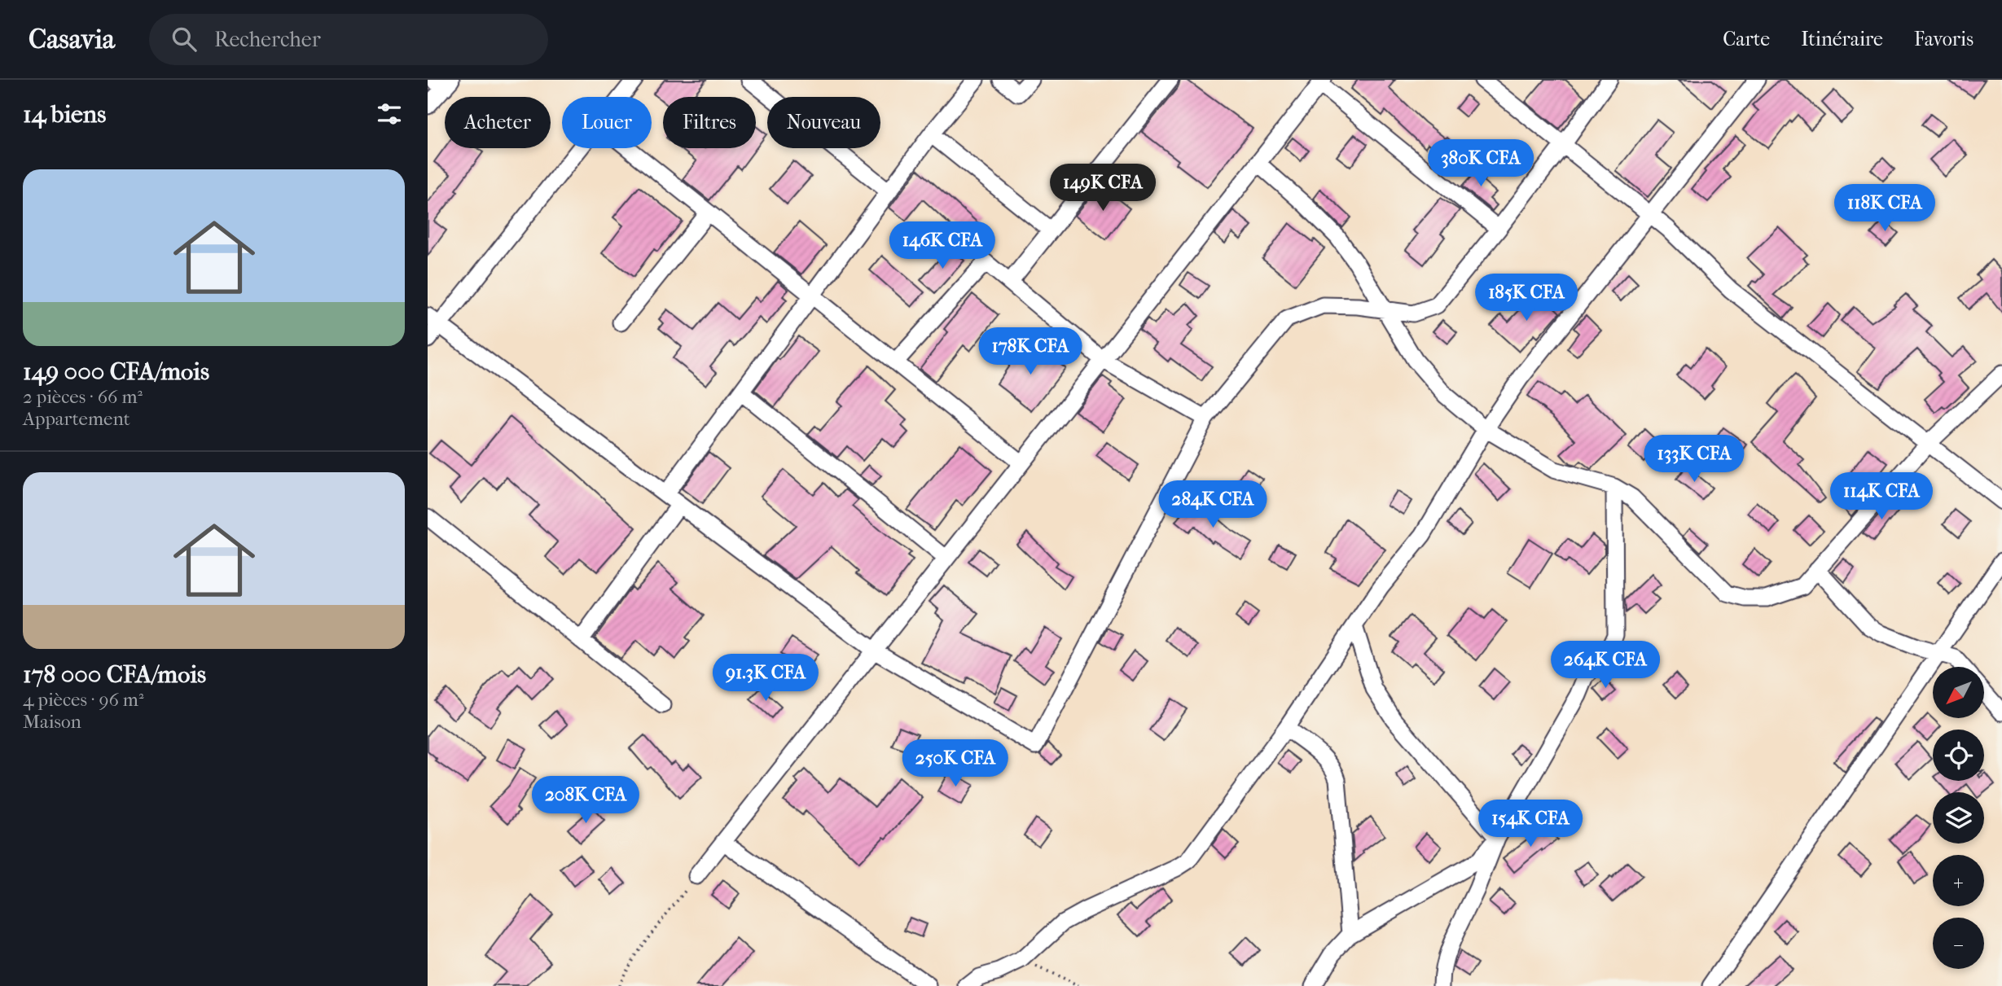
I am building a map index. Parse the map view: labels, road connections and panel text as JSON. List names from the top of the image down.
{
  "north": "bottom left",
  "page": {
    "header": "Casavia",
    "search": "Rechercher",
    "nav": ["Carte", "Itinéraire", "Favoris"],
    "heading": "14 biens",
    "chip": [
      "Acheter",
      "Louer",
      "Filtres",
      "Nouveau"
    ],
    "price": [
      "380K CFA",
      "149K CFA",
      "118K CFA",
      "146K CFA",
      "185K CFA",
      "178K CFA",
      "133K CFA",
      "114K CFA",
      "284K CFA",
      "264K CFA",
      "91.3K CFA",
      "250K CFA",
      "208K CFA",
      "154K CFA"
    ],
    "list": [
      {
        "name": "149 000 CFA/mois",
        "note": "2 pièces · 66 m² · Appartement"
      },
      {
        "name": "178 000 CFA/mois",
        "note": "4 pièces · 96 m² · Maison"
      }
    ],
    "map_buttons": ["+", "−"]
  }
}
